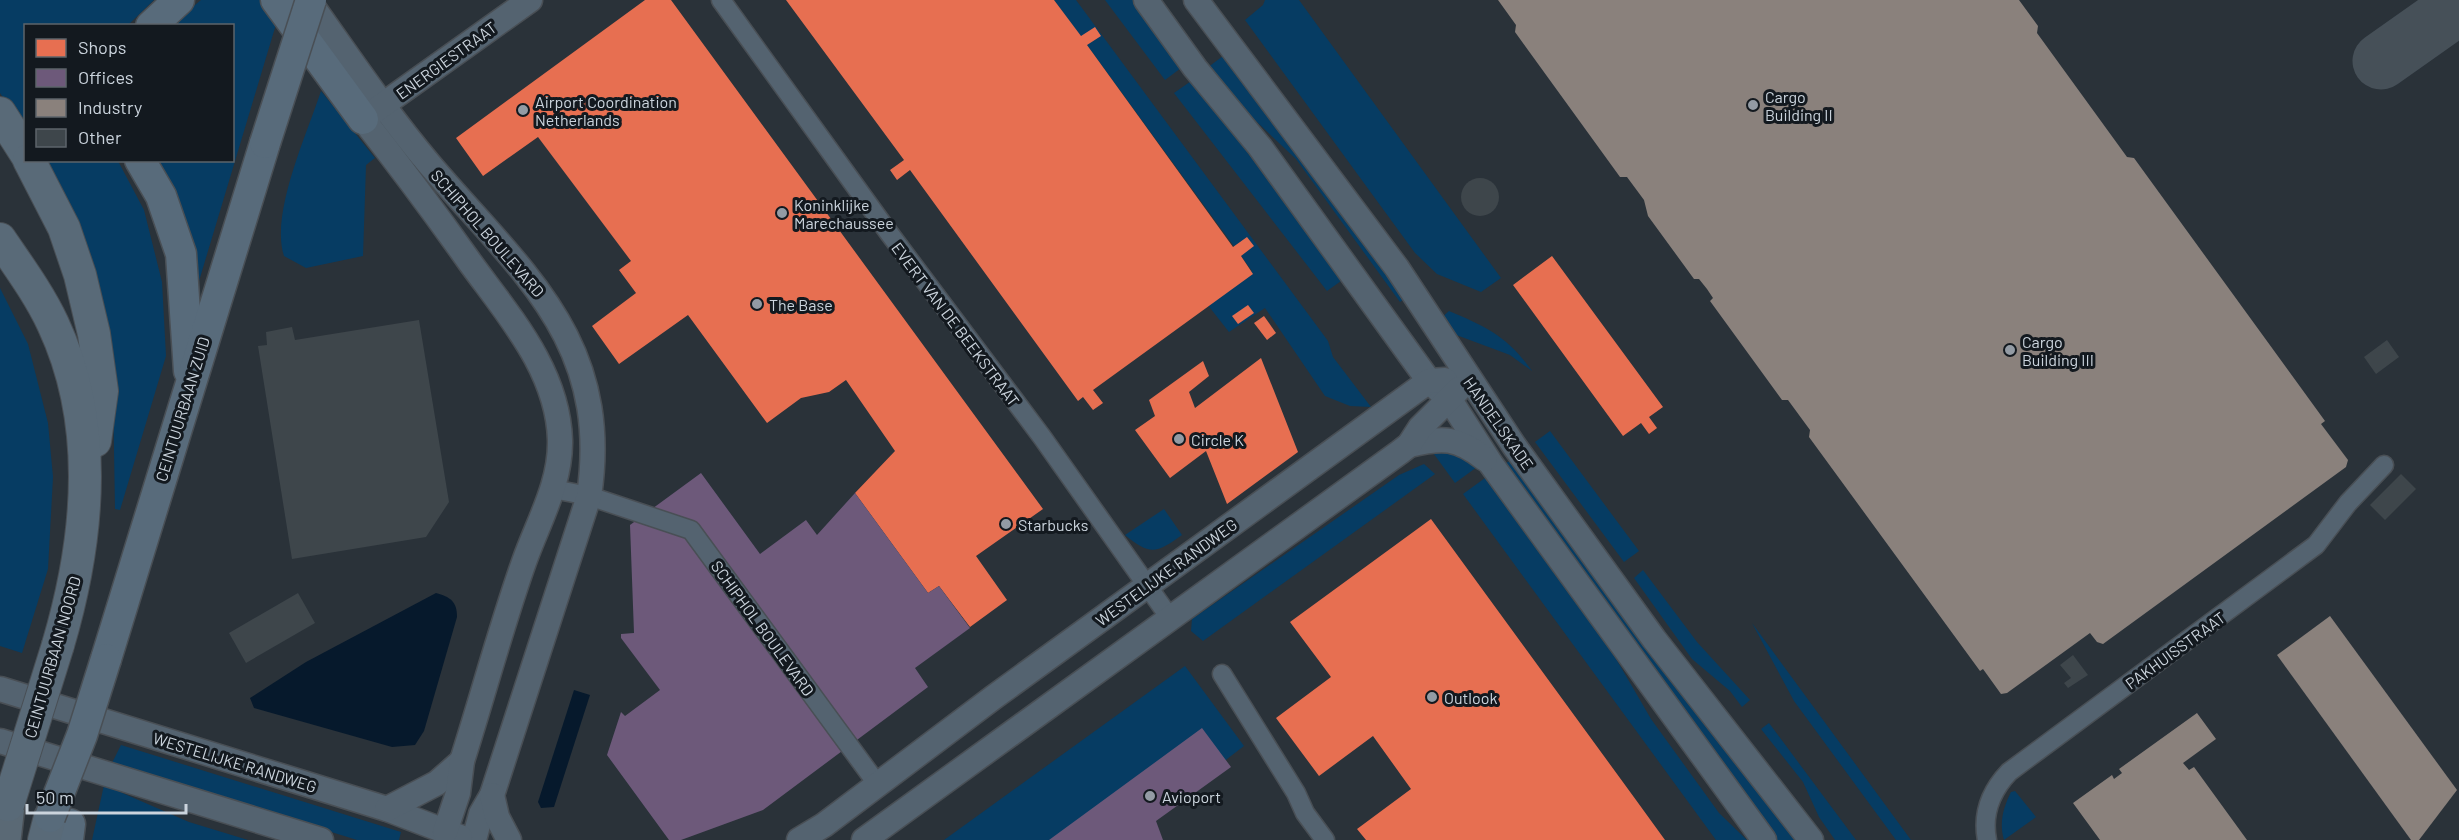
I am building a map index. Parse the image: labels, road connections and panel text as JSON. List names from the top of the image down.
{
  "streets": {
    "highway": ["CEINTUURBAAN NOORD"],
    "main road": ["CEINTUURBAAN ZUID"],
    "street": [
      "ENERGIESTRAAT",
      "SCHIPHOL BOULEVARD",
      "EVERT VAN DE BEEKSTRAAT",
      "HANDELSKADE",
      "WESTELIJKE RANDWEG",
      "PAKHUISSTRAAT"
    ]
  },
  "crossings": [
    ["ENERGIESTRAAT", "SCHIPHOL BOULEVARD"],
    ["SCHIPHOL BOULEVARD", "CEINTUURBAAN ZUID"],
    ["SCHIPHOL BOULEVARD", "WESTELIJKE RANDWEG"],
    ["EVERT VAN DE BEEKSTRAAT", "WESTELIJKE RANDWEG"],
    ["HANDELSKADE", "WESTELIJKE RANDWEG"]
  ],
  "places": [
    "Cargo Building II",
    "Airport Coordination Netherlands",
    "Koninklijke Marechaussee",
    "The Base",
    "Cargo Building III",
    "Circle K",
    "Starbucks",
    "Outlook",
    "Avioport"
  ],
  "legend": [
    "Shops",
    "Offices",
    "Industry",
    "Other"
  ],
  "scale_bar": "50 m"
}
